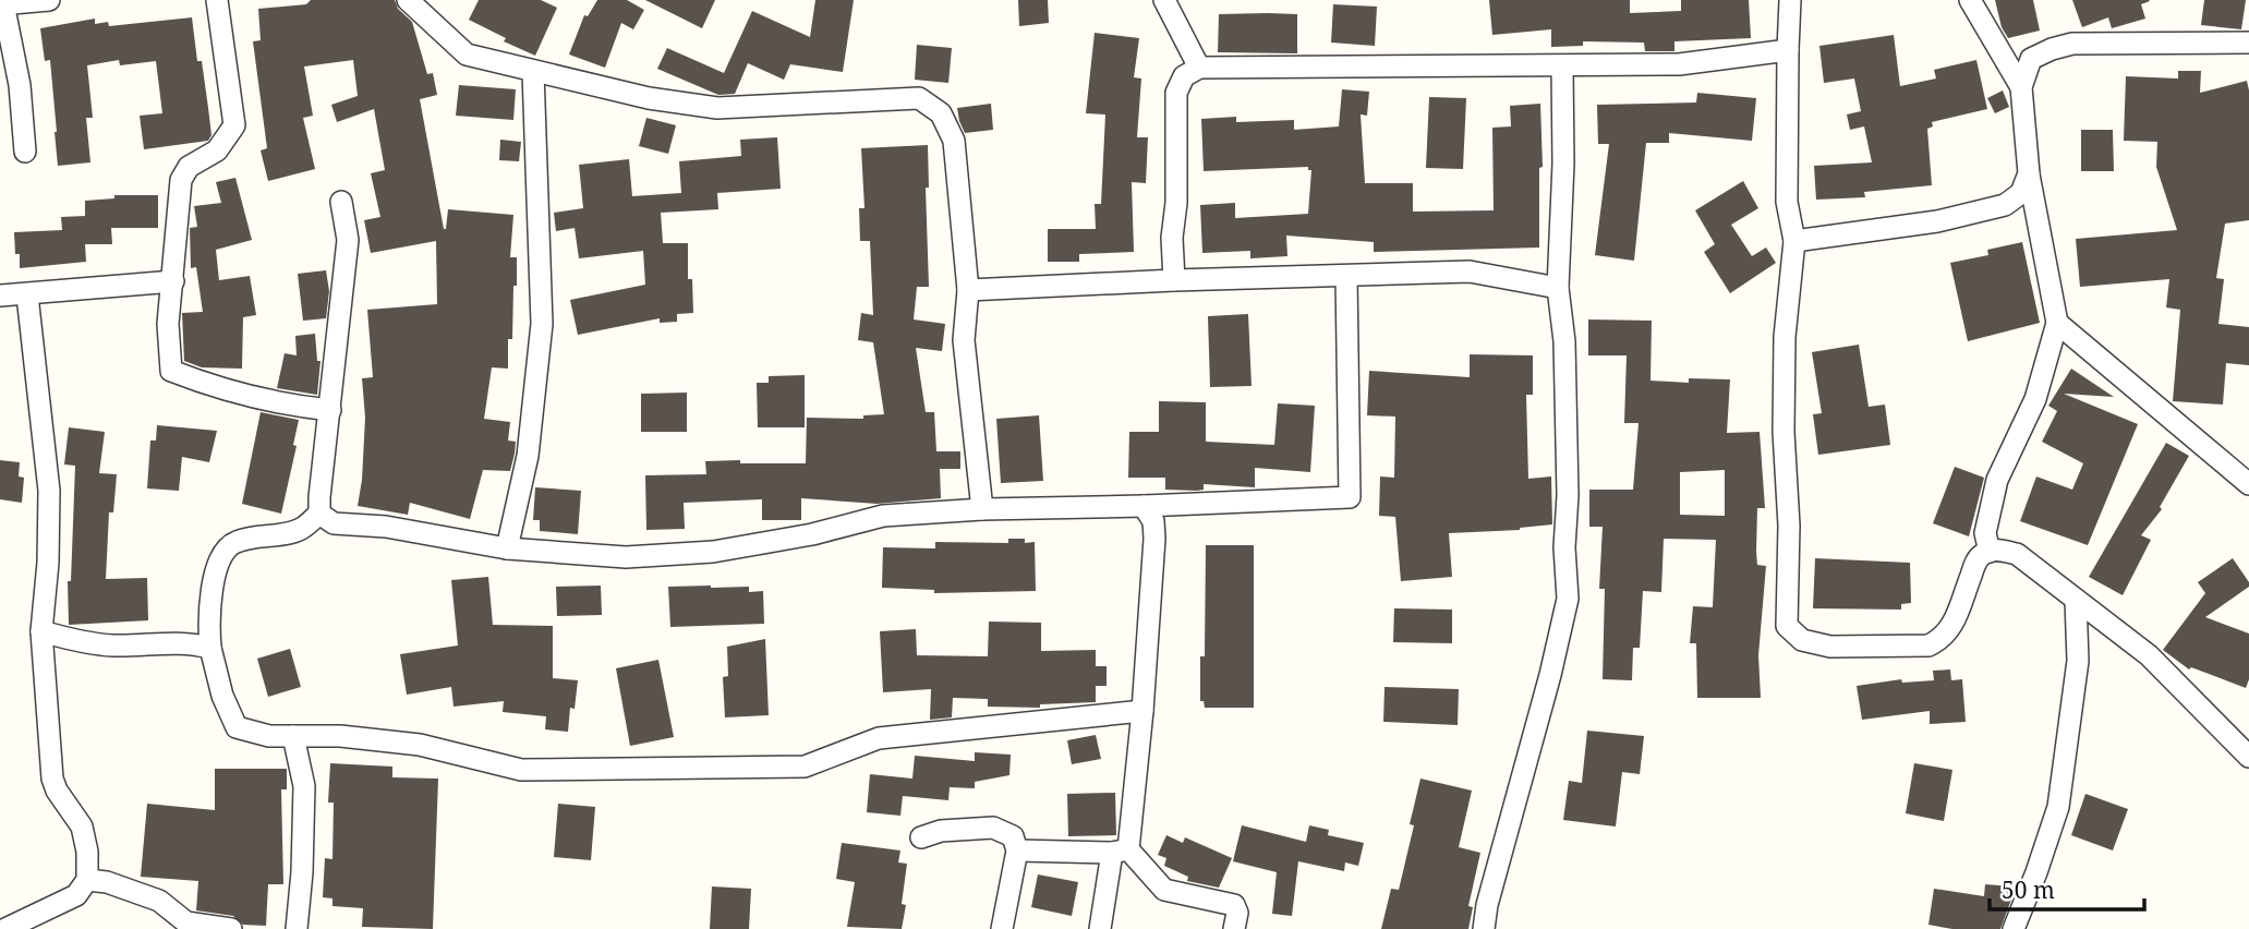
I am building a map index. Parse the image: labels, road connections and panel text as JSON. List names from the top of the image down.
{
  "scale_bar": "50 m"
}
